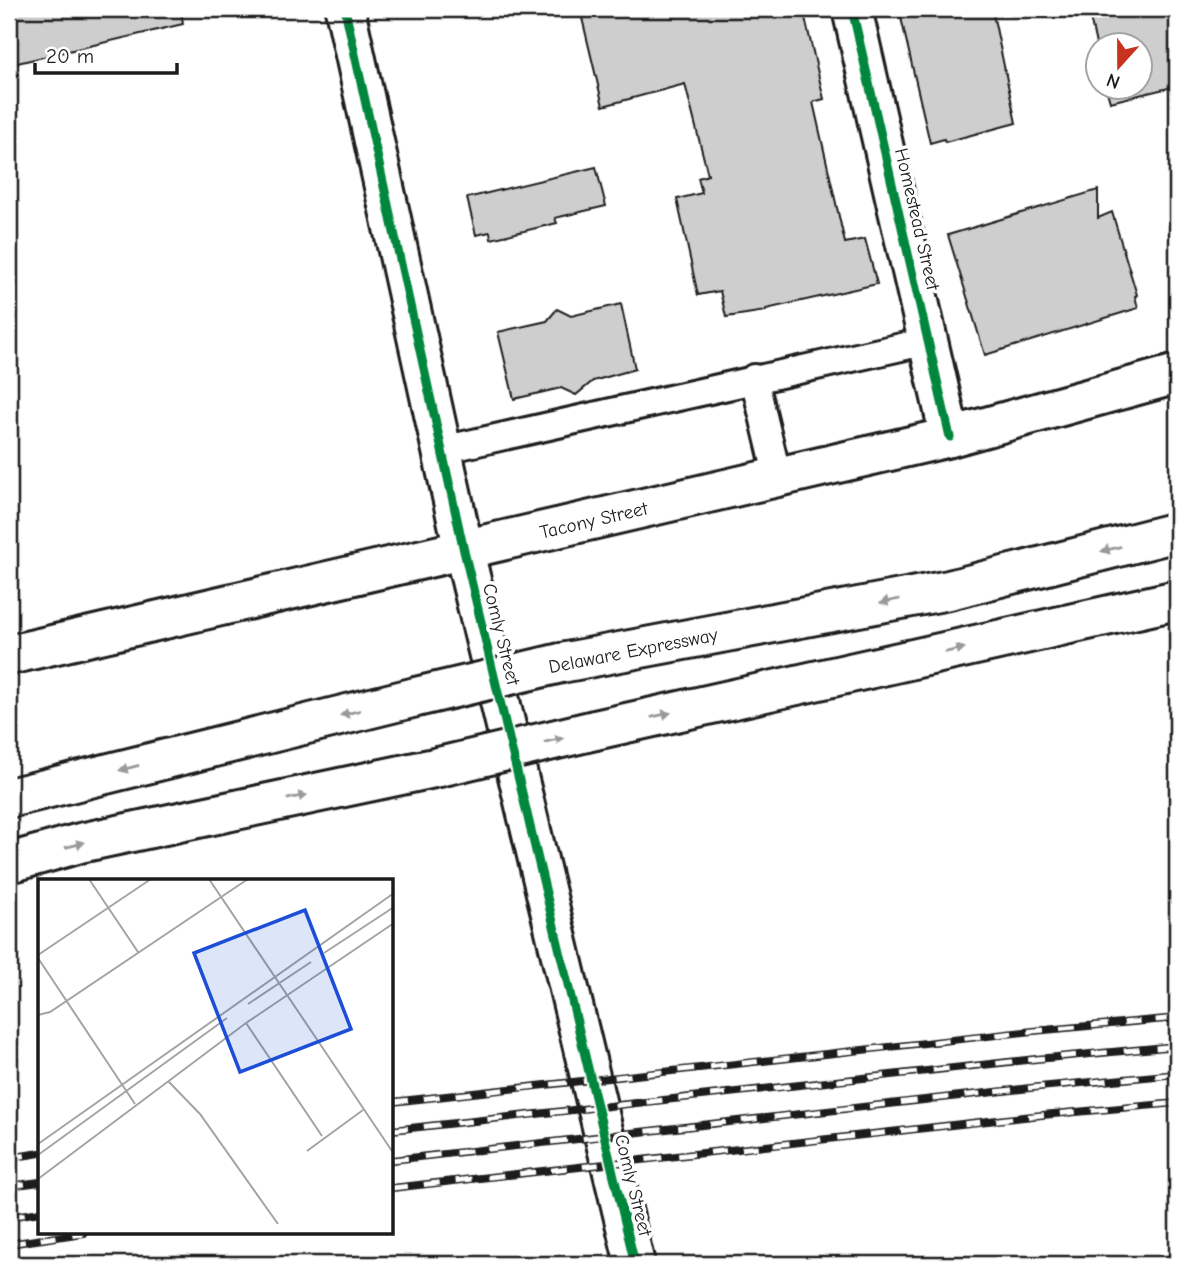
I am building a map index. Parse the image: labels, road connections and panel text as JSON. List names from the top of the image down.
{
  "streets": {
    "main road": [
      "Homestead Street",
      "Tacony Street",
      "Comly Street",
      "Delaware Expressway"
    ]
  },
  "crossings": [
    ["Homestead Street", "Tacony Street"],
    ["Tacony Street", "Comly Street"]
  ],
  "scale_bar": "20 m",
  "north": "bottom"
}
